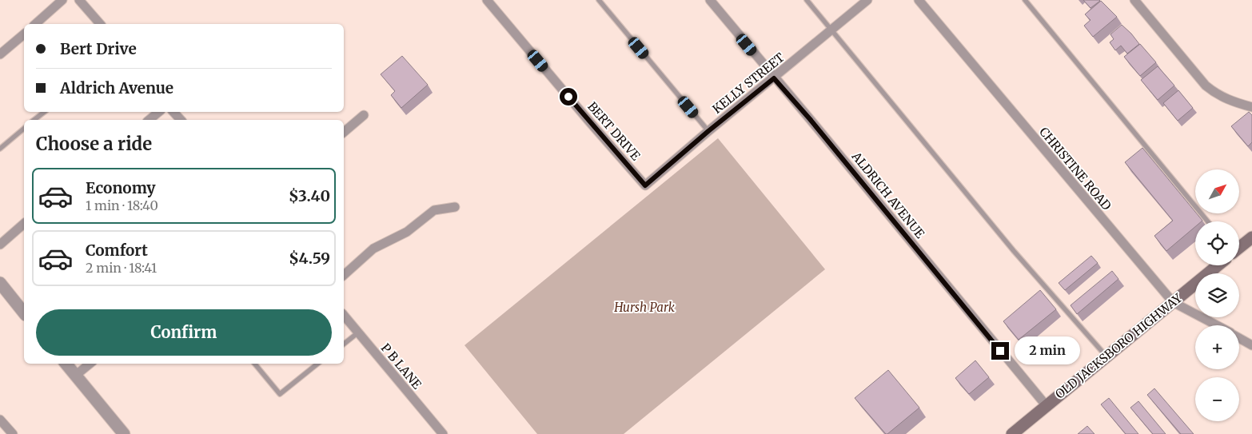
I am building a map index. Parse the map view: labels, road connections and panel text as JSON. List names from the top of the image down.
{
  "streets": {
    "main road": ["OLD JACKSBORO HIGHWAY"],
    "street": [
      "KELLY STREET",
      "BERT DRIVE",
      "CHRISTINE ROAD",
      "ALDRICH AVENUE",
      "P B LANE"
    ]
  },
  "crossings": [
    ["KELLY STREET", "BERT DRIVE"],
    ["KELLY STREET", "ALDRICH AVENUE"],
    ["CHRISTINE ROAD", "OLD JACKSBORO HIGHWAY"],
    ["ALDRICH AVENUE", "OLD JACKSBORO HIGHWAY"]
  ],
  "parks": ["Hursh Park"],
  "north": "top right",
  "page": {
    "banner": ["Bert Drive", "Aldrich Avenue"],
    "heading": "Choose a ride",
    "list": [
      {
        "name": "Economy",
        "note": "1 min · 18:40",
        "value": "$3.40"
      },
      {
        "name": "Comfort",
        "note": "2 min · 18:41",
        "value": "$4.59"
      }
    ],
    "map_buttons": ["+", "−"],
    "buttons": "Confirm",
    "bubble": "2 min"
  }
}
